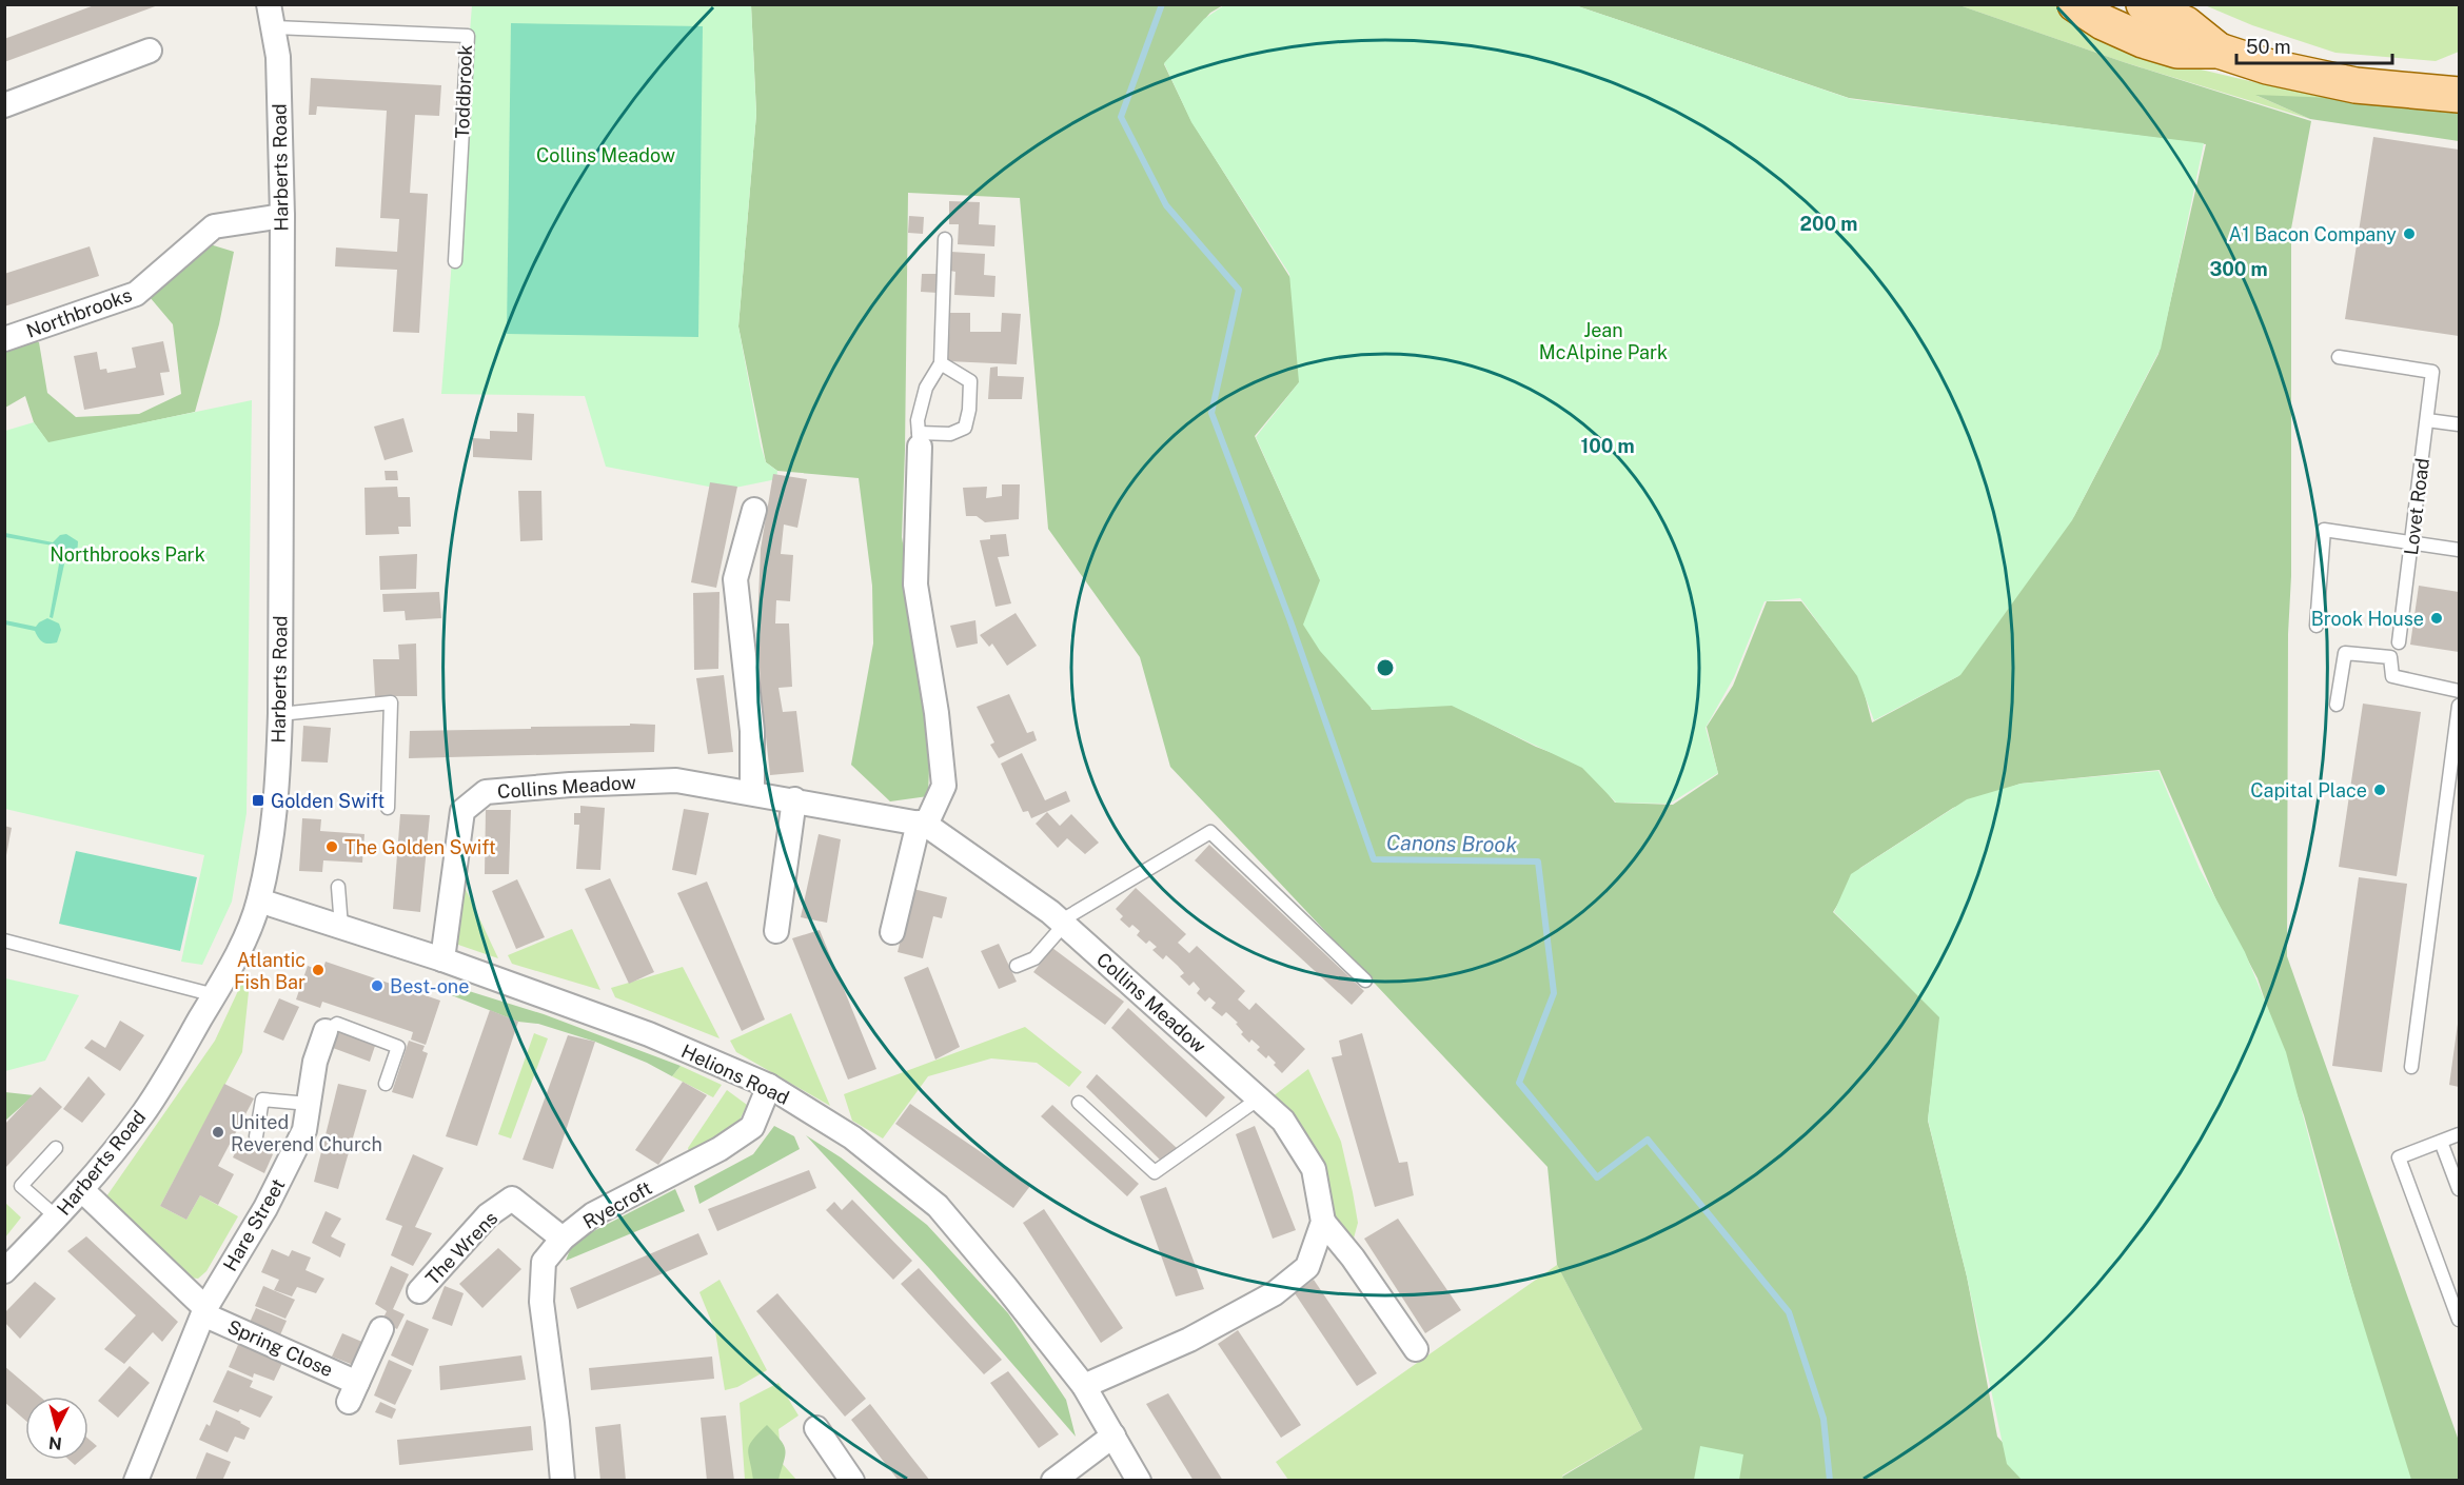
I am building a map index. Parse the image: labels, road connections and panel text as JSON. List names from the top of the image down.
{
  "streets": {
    "street": [
      "Harberts Road",
      "Northbrooks",
      "Collins Meadow",
      "Helions Road",
      "Ryecroft",
      "Hare Street",
      "The Wrens",
      "Spring Close"
    ],
    "lane": ["Toddbrook", "Lovet Road"]
  },
  "crossings": [
    ["Toddbrook", "Harberts Road"],
    ["Harberts Road", "Northbrooks"],
    ["Harberts Road", "Helions Road"],
    ["Collins Meadow", "Helions Road"],
    ["Helions Road", "Ryecroft"],
    ["Ryecroft", "The Wrens"],
    ["Hare Street", "Spring Close"]
  ],
  "water": ["Canons Brook"],
  "parks": ["Collins Meadow", "Jean McAlpine Park", "Northbrooks Park"],
  "places": {
    "other": [
      "A1 Bacon Company",
      "Brook House",
      "Capital Place",
      "The Golden Swift",
      "Atlantic Fish Bar",
      "Best-one",
      "United Reverend Church"
    ],
    "transit": ["Golden Swift"]
  },
  "scale_bar": "50 m",
  "north": "bottom",
  "rings": ["200 m", "300 m", "100 m"]
}
